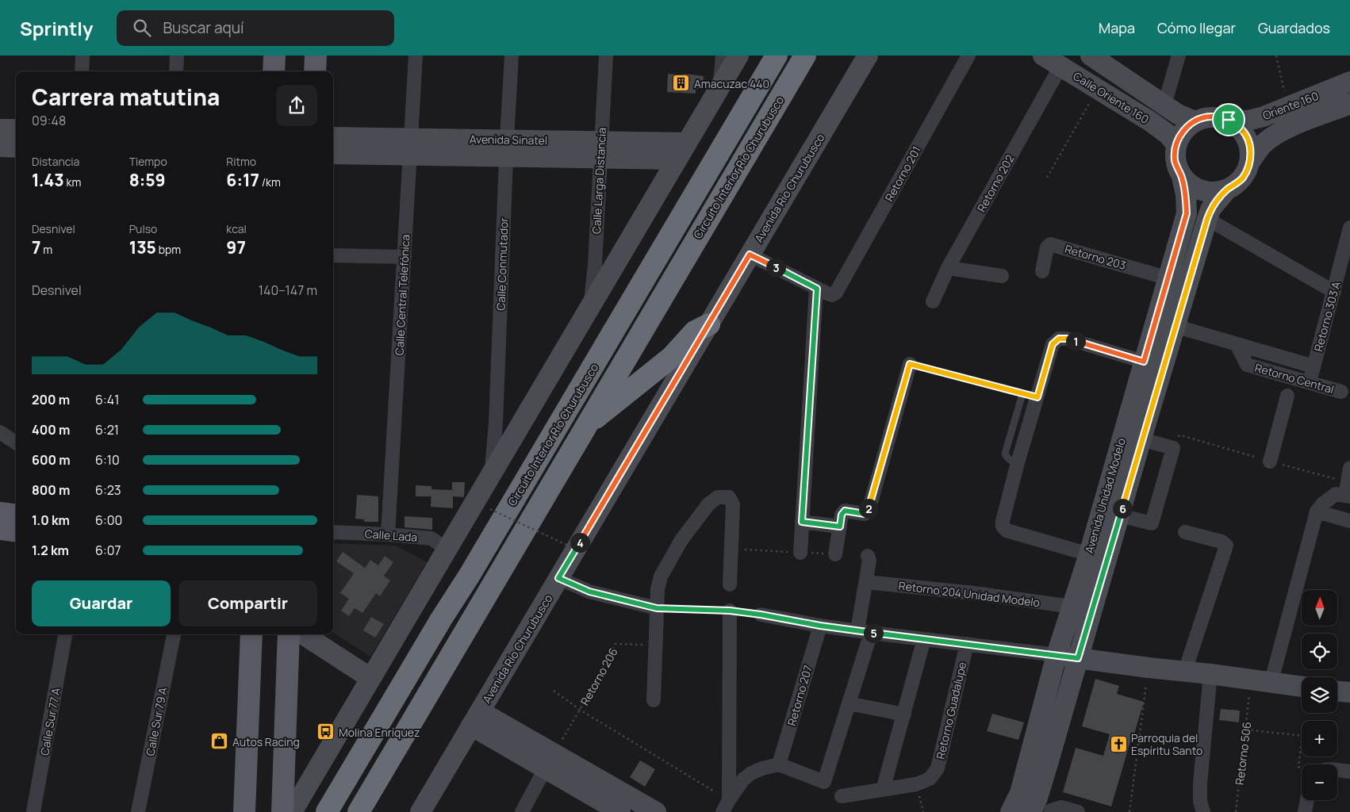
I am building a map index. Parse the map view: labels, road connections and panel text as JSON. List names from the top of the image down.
{
  "streets": {
    "highway": ["Circuito Interior Río Churubusco"],
    "street": [
      "Calle Oriente 160",
      "Oriente 160",
      "Avenida Sinatel",
      "Retorno 201",
      "Calle Larga Distancia",
      "Retorno 202",
      "Avenida Río Churubusco",
      "Retorno 203",
      "Calle Conmutador",
      "Calle Central Telefónica",
      "Retorno 303 A",
      "Retorno Central",
      "Avenida Unidad Modelo",
      "Calle Lada",
      "Retorno 204 Unidad Modelo",
      "Retorno 207",
      "Retorno Guadalupe",
      "Calle Sur 77 A",
      "Calle Sur 79 A"
    ],
    "path": ["Retorno 206", "Retorno 506"]
  },
  "crossings": [
    ["Calle Oriente 160", "Oriente 160"],
    ["Calle Oriente 160", "Retorno 202"],
    ["Calle Oriente 160", "Avenida Unidad Modelo"],
    ["Oriente 160", "Avenida Unidad Modelo"],
    ["Avenida Sinatel", "Calle Larga Distancia"],
    ["Avenida Sinatel", "Calle Conmutador"],
    ["Avenida Sinatel", "Calle Central Telefónica"],
    ["Retorno 203", "Avenida Unidad Modelo"],
    ["Calle Central Telefónica", "Calle Lada"],
    ["Retorno 303 A", "Retorno Central"],
    ["Retorno Central", "Avenida Unidad Modelo"],
    ["Avenida Unidad Modelo", "Retorno 204 Unidad Modelo"]
  ],
  "places": {
    "building": ["Amacuzac 440"],
    "bus stop": ["Molina Enríquez"],
    "shop": ["Autos Racing"],
    "church": ["Parroquia del Espíritu Santo"]
  },
  "north": "top",
  "page": {
    "header": "Sprintly",
    "search": "Buscar aquí",
    "nav": ["Mapa", "Cómo llegar", "Guardados"],
    "heading": ["Carrera matutina", "09:48"],
    "stats": [
      ["Distancia", "1.43 km"],
      ["Tiempo", "8:59"],
      ["Ritmo", "6:17 /km"],
      ["Desnivel", "7 m"],
      ["Pulso", "135 bpm"],
      ["kcal", "97"]
    ],
    "pins": [
      "3",
      "1",
      "2",
      "6",
      "4",
      "5"
    ],
    "chart": ["Desnivel", "140–147 m"],
    "list": [
      {
        "name": "200 m",
        "note": "6:41"
      },
      {
        "name": "400 m",
        "note": "6:21"
      },
      {
        "name": "600 m",
        "note": "6:10"
      },
      {
        "name": "800 m",
        "note": "6:23"
      },
      {
        "name": "1.0 km",
        "note": "6:00"
      },
      {
        "name": "1.2 km",
        "note": "6:07"
      }
    ],
    "buttons": ["Guardar", "Compartir"],
    "map_buttons": ["+", "−"]
  }
}
